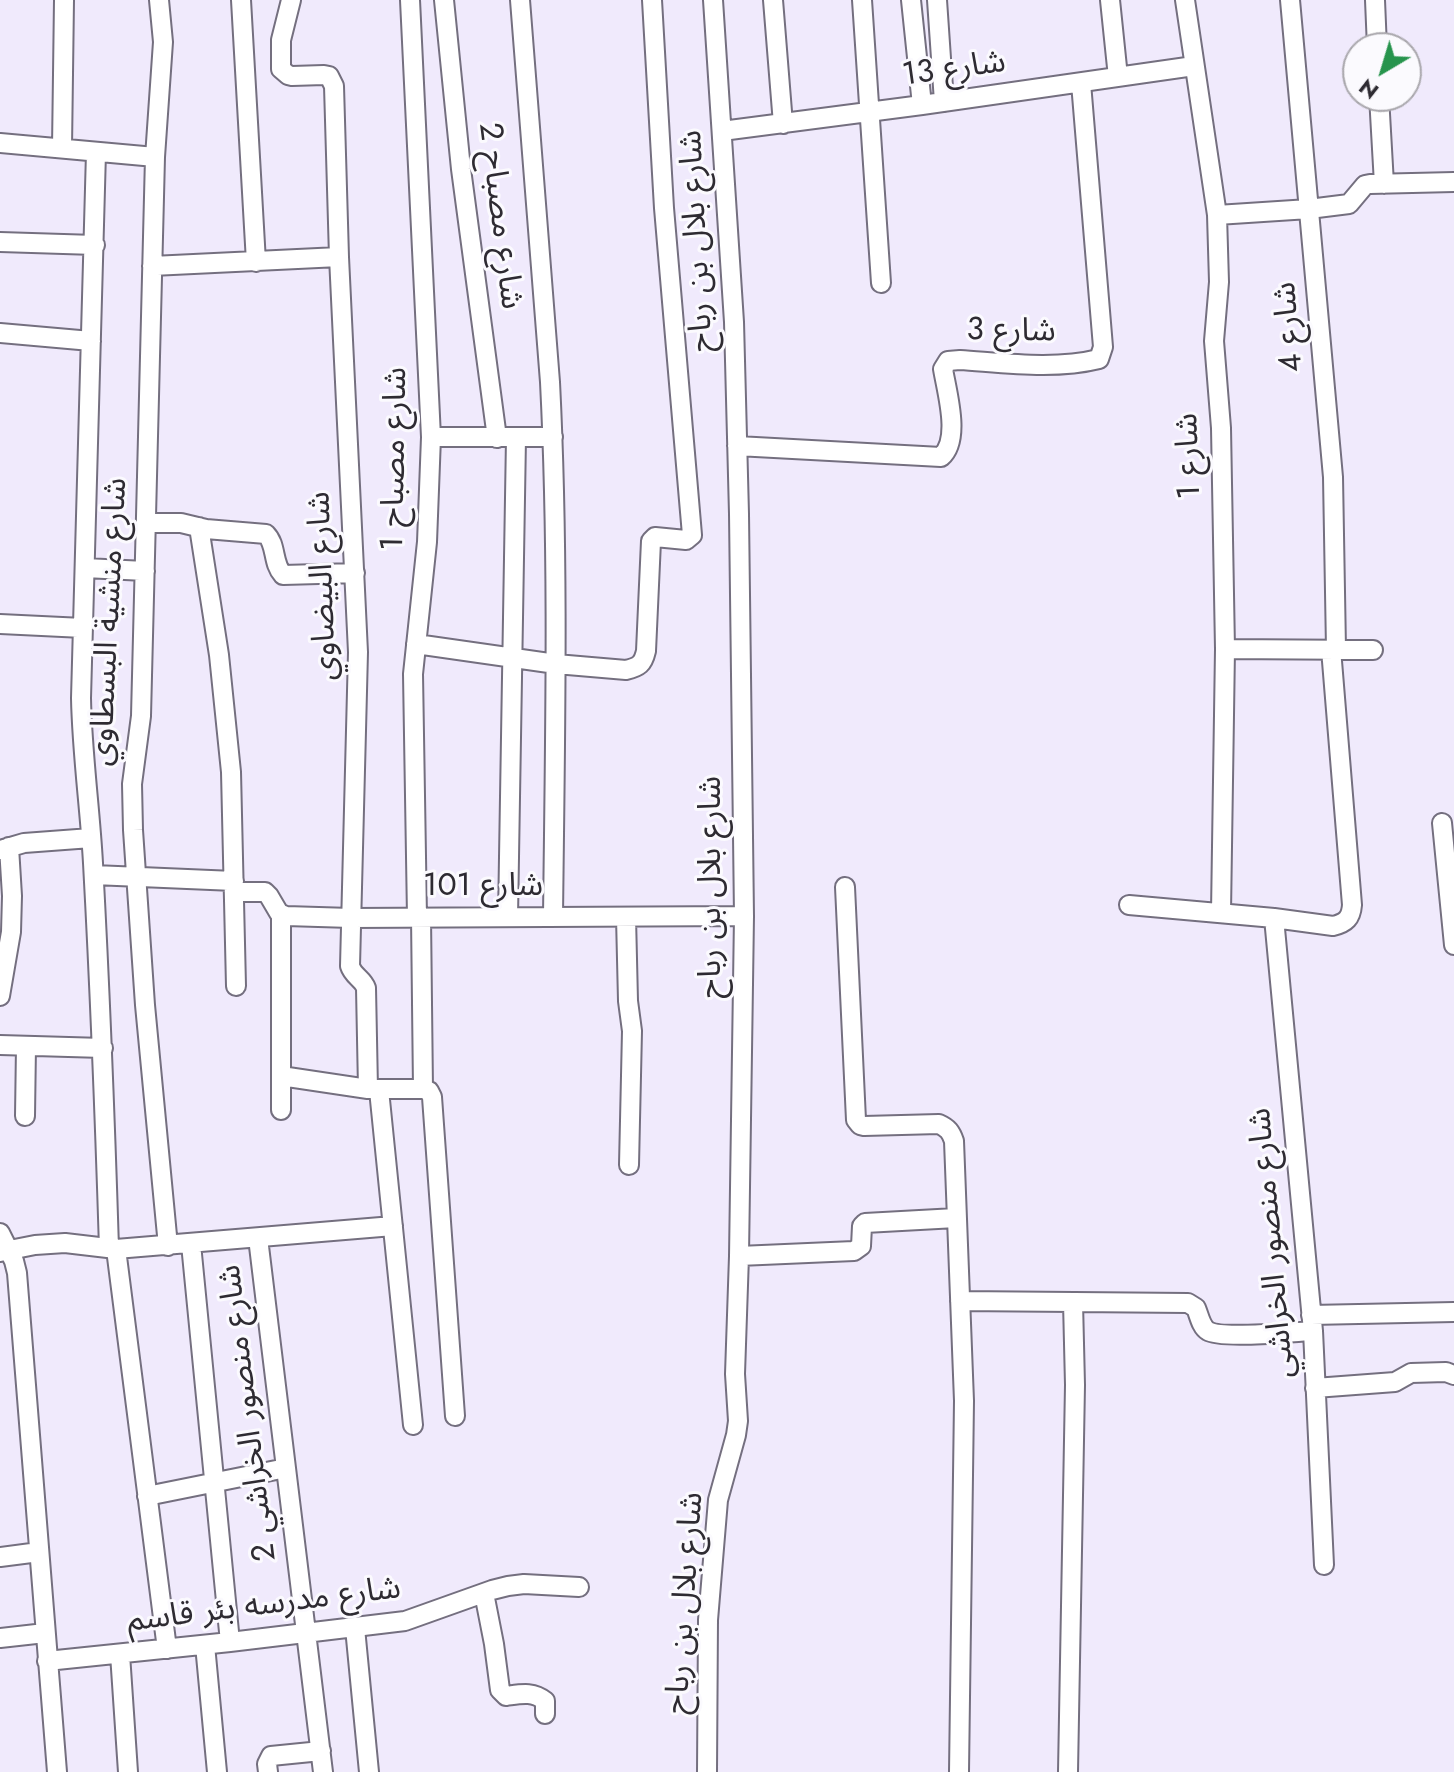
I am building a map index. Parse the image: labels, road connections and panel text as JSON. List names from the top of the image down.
{
  "streets": {
    "street": [
      "شارع 13",
      "شارع مصباح 2",
      "شارع بلال بن رباح",
      "شارع 4",
      "شارع 3",
      "شارع 1",
      "شارع مصباح 1",
      "شارع البيضاوي",
      "شارع منشية البسطاوي",
      "شارع 101",
      "شارع منصور الخراشي",
      "شارع منصور الخراشي 2",
      "شارع مدرسه بئر قاسم"
    ]
  },
  "crossings": [
    ["شارع 13", "شارع بلال بن رباح"],
    ["شارع 13", "شارع 3"],
    ["شارع 13", "شارع 1"],
    ["شارع مصباح 2", "شارع 101"],
    ["شارع بلال بن رباح", "شارع 3"],
    ["شارع بلال بن رباح", "شارع 101"],
    ["شارع 4", "شارع منصور الخراشي"],
    ["شارع مصباح 1", "شارع 101"],
    ["شارع البيضاوي", "شارع 101"],
    ["شارع منصور الخراشي 2", "شارع مدرسه بئر قاسم"]
  ],
  "north": "bottom left"
}
